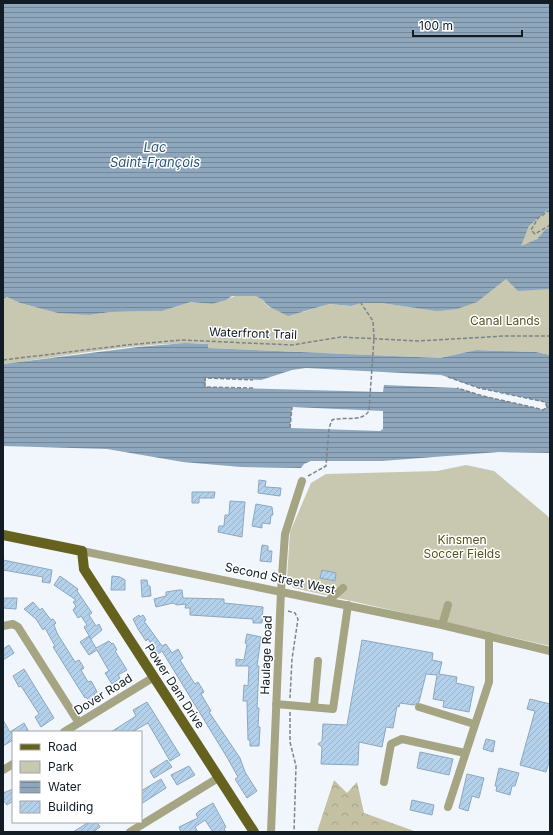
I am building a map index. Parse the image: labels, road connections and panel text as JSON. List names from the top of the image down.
{
  "streets": {
    "main road": ["Second Street West", "Power Dam Drive"],
    "street": ["Haulage Road", "Dover Road"],
    "path": ["Waterfront Trail"]
  },
  "crossings": [
    ["Second Street West", "Haulage Road"],
    ["Second Street West", "Power Dam Drive"],
    ["Power Dam Drive", "Dover Road"]
  ],
  "water": ["Lac Saint-François"],
  "parks": ["Canal Lands", "Kinsmen Soccer Fields"],
  "legend": [
    "Road",
    "Park",
    "Water",
    "Building"
  ],
  "scale_bar": "100 m"
}
